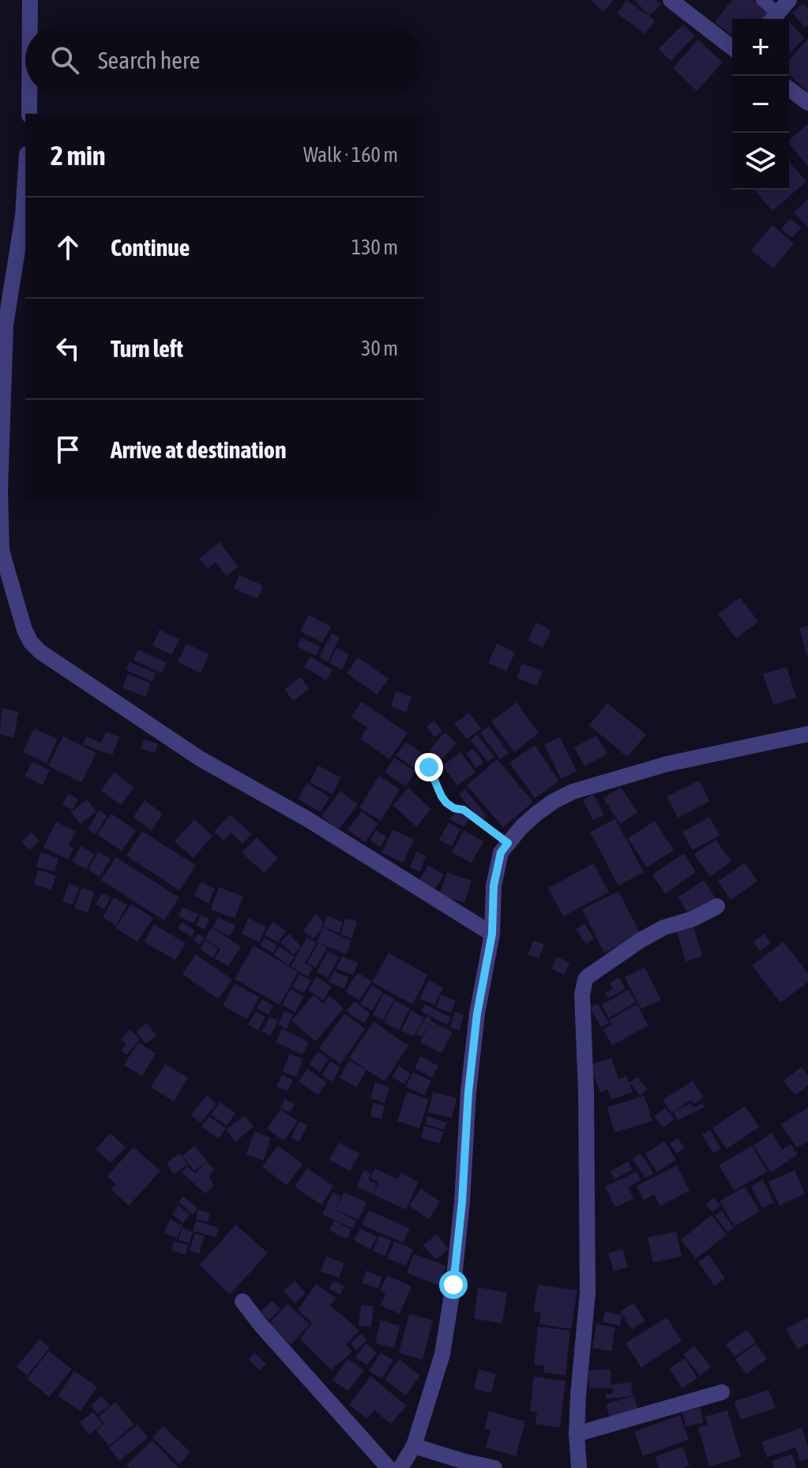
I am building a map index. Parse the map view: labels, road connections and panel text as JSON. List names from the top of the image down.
{
  "page": {
    "map_buttons": ["+", "−"],
    "search": "Search here",
    "heading": ["2 min", "Walk · 160 m"],
    "list": [
      ["Continue", "130 m"],
      ["Turn left", "30 m"],
      "Arrive at destination"
    ]
  }
}
